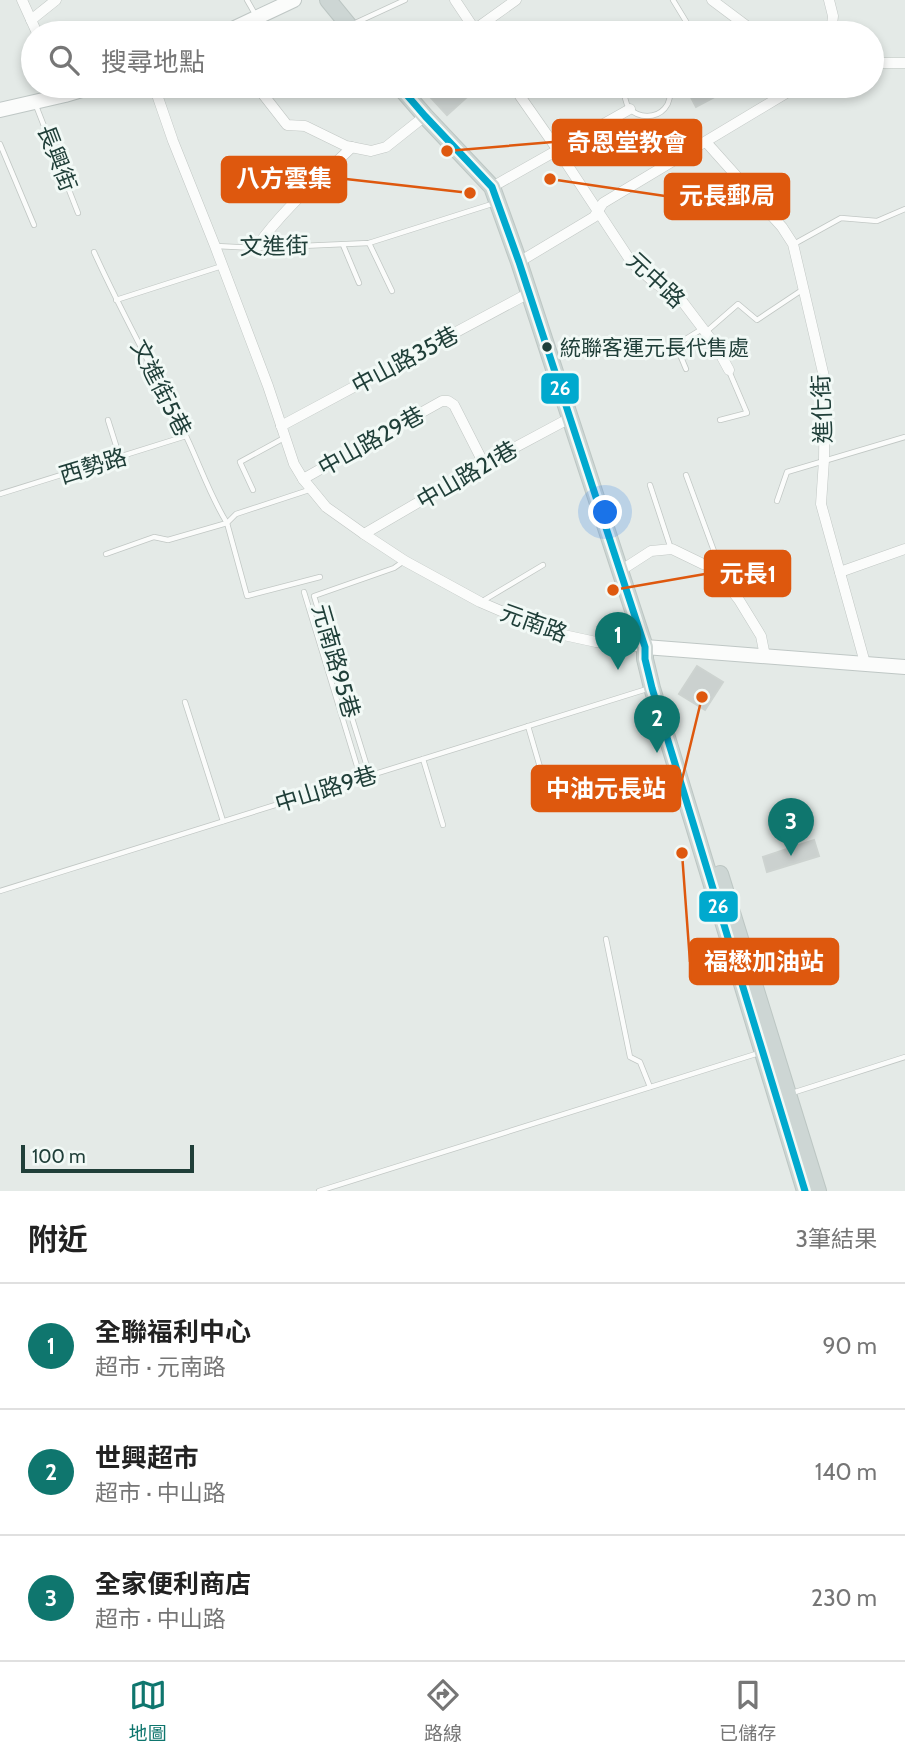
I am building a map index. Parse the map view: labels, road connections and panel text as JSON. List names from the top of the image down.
{
  "streets": {
    "street": [
      "文進街",
      "元中路",
      "中山路35巷",
      "進化街",
      "中山路29巷",
      "中山路21巷",
      "元南路"
    ],
    "lane": [
      "長興街",
      "文進街5巷",
      "西勢路",
      "元南路95巷",
      "中山路9巷"
    ]
  },
  "crossings": [
    ["中山路35巷", "元南路"],
    ["文進街5巷", "西勢路"],
    ["進化街", "元南路"],
    ["中山路29巷", "中山路21巷"],
    ["中山路29巷", "元南路"],
    ["中山路21巷", "元南路"],
    ["元南路", "元南路95巷"],
    ["元南路95巷", "中山路9巷"]
  ],
  "places": [
    "奇恩堂教會",
    "元長郵局",
    "八方雲集",
    "統聯客運元長代售處",
    "元長1",
    "中油元長站",
    "福懋加油站"
  ],
  "lines": ["transit line 26"],
  "scale_bar": "100 m",
  "page": {
    "search": "搜尋地點",
    "pins": ["1", "2", "3"],
    "scale": "100 m",
    "heading": ["附近", "3筆結果"],
    "list": [
      {
        "mark": "1",
        "name": "全聯福利中心",
        "note": "超市 · 元南路",
        "value": "90 m"
      },
      {
        "mark": "2",
        "name": "世興超市",
        "note": "超市 · 中山路",
        "value": "140 m"
      },
      {
        "mark": "3",
        "name": "全家便利商店",
        "note": "超市 · 中山路",
        "value": "230 m"
      }
    ],
    "nav": ["地圖", "路線", "已儲存"]
  }
}
